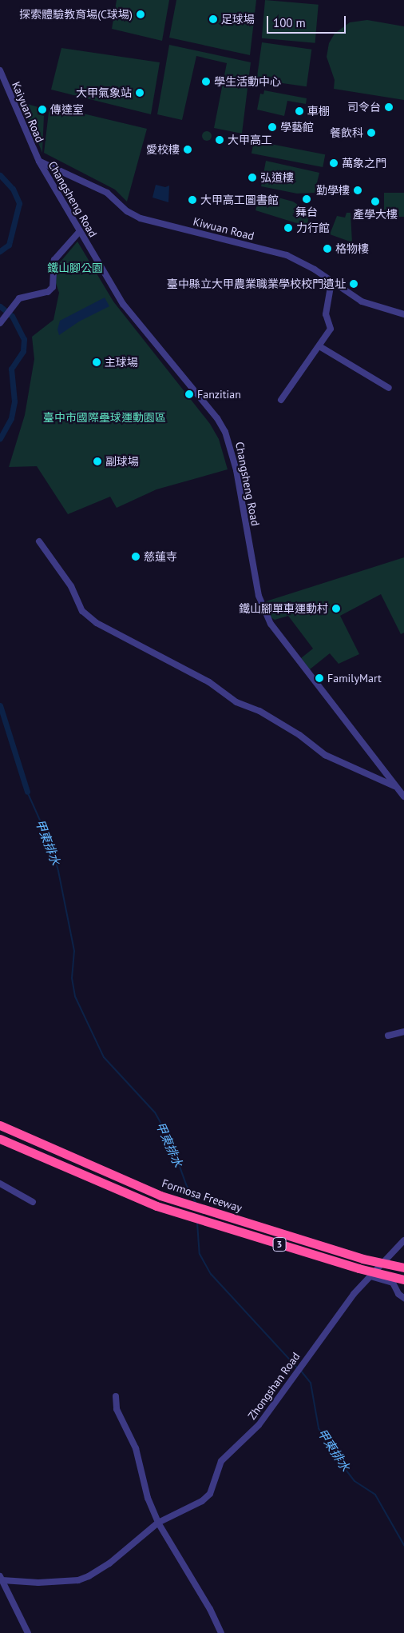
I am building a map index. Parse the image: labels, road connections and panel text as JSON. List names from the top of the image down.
{
  "streets": {
    "highway": ["Formosa Freeway", "3"],
    "street": [
      "Kaiyuan Road",
      "Changsheng Road",
      "Kiwuan Road",
      "Zhongshan Road"
    ]
  },
  "crossings": [
    ["Kaiyuan Road", "Changsheng Road"],
    ["Kaiyuan Road", "Kiwuan Road"],
    ["Changsheng Road", "Kiwuan Road"]
  ],
  "water": ["甲東排水"],
  "parks": ["鐵山腳公園", "臺中市國際壘球運動園區"],
  "places": [
    "探索體驗教育場(C球場)",
    "足球場",
    "學生活動中心",
    "大甲氣象站",
    "司令台",
    "傳達室",
    "車棚",
    "學藝館",
    "餐飲科",
    "大甲高工",
    "愛校樓",
    "萬象之門",
    "弘道樓",
    "勤學樓",
    "舞台",
    "大甲高工圖書館",
    "產學大樓",
    "力行館",
    "格物樓",
    "臺中縣立大甲農業職業學校校門遺址",
    "主球場",
    "Fanzitian",
    "副球場",
    "慈蓮寺",
    "鐵山腳單車運動村",
    "FamilyMart"
  ],
  "scale_bar": "100 m"
}
